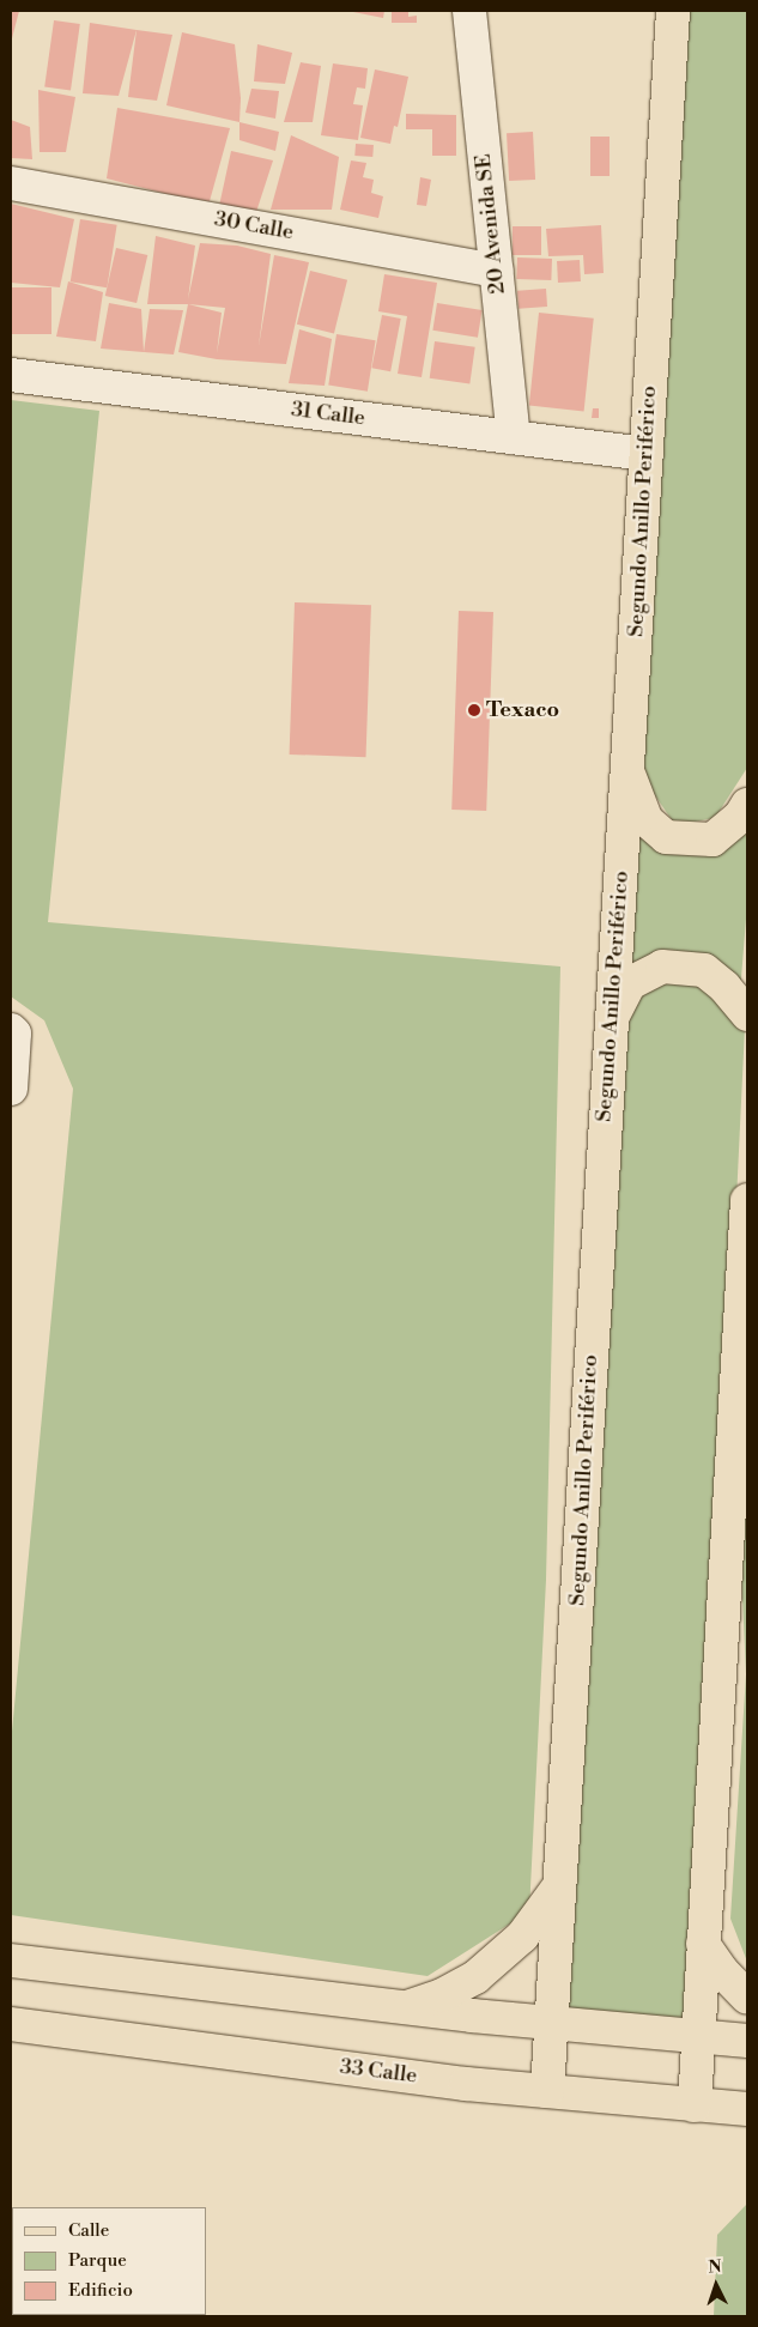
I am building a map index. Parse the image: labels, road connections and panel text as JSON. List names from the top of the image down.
{
  "streets": {
    "main road": ["Segundo Anillo Periférico", "33 Calle"],
    "street": ["20 Avenida SE", "30 Calle", "31 Calle"]
  },
  "crossings": [
    ["20 Avenida SE", "30 Calle"],
    ["20 Avenida SE", "31 Calle"],
    ["31 Calle", "Segundo Anillo Periférico"],
    ["Segundo Anillo Periférico", "33 Calle"]
  ],
  "places": ["Texaco"],
  "legend": ["Calle", "Parque", "Edificio"],
  "north": "top"
}
